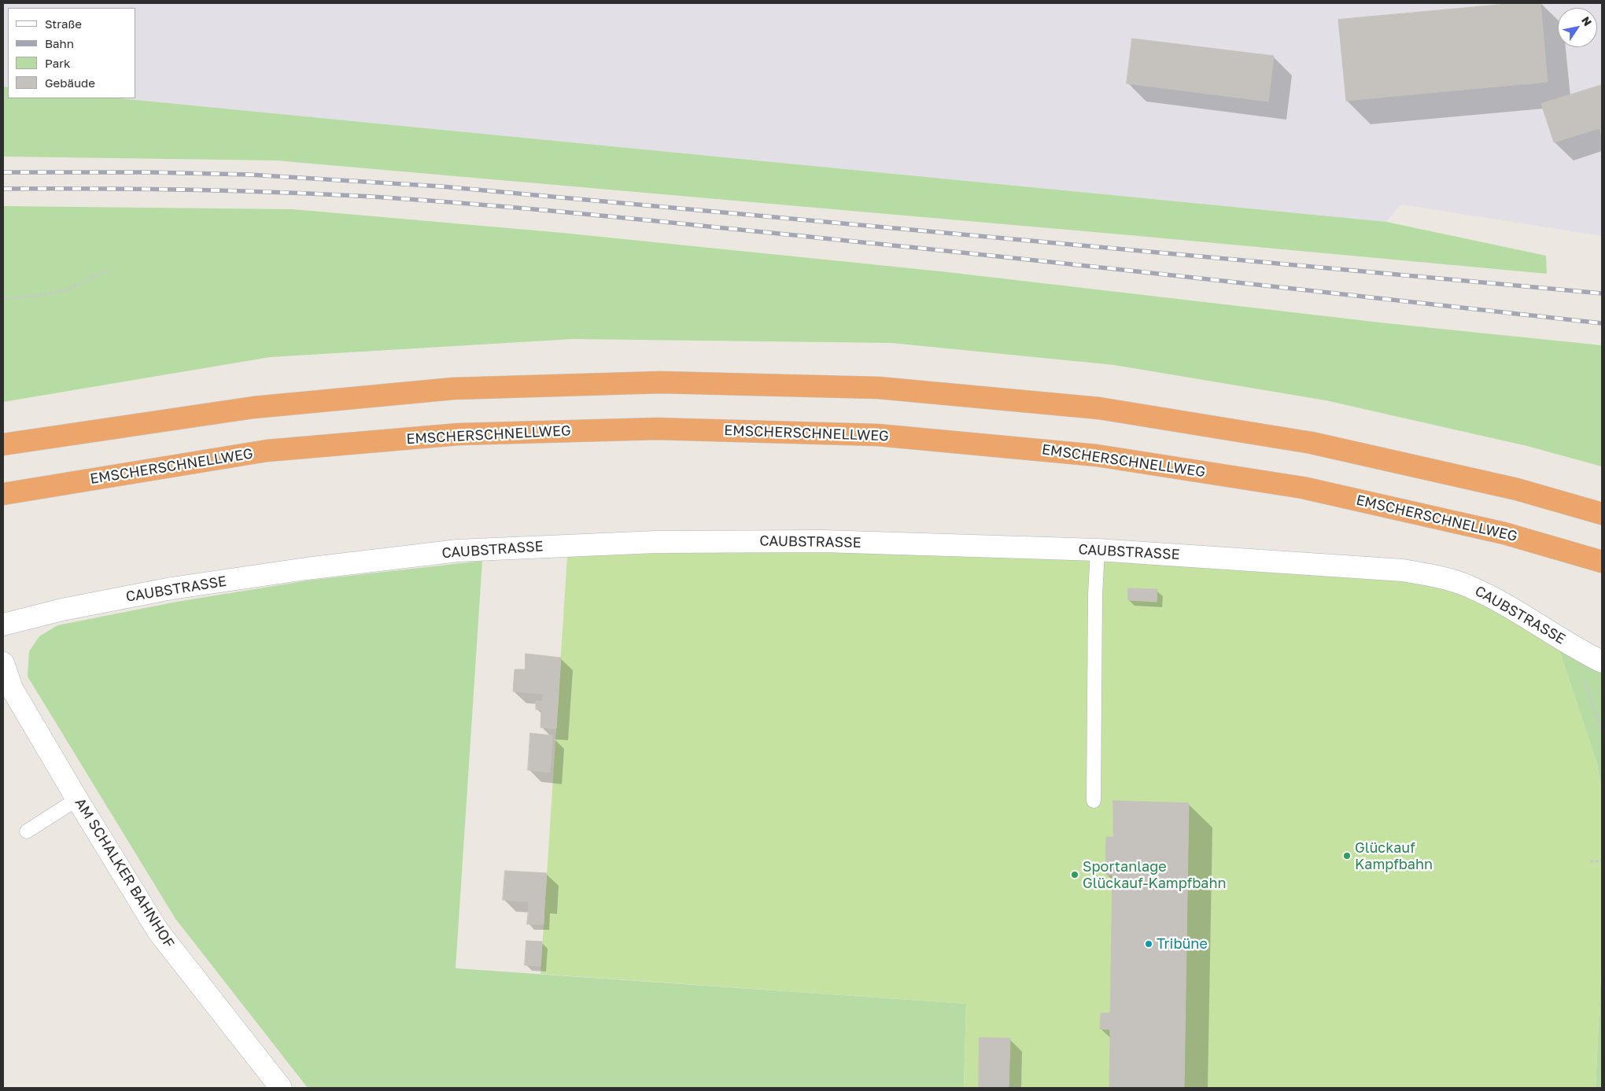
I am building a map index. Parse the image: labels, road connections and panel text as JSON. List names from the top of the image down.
{
  "streets": {
    "highway": ["EMSCHERSCHNELLWEG"],
    "street": ["CAUBSTRASSE", "AM SCHALKER BAHNHOF"]
  },
  "places": ["Glückauf Kampfbahn", "Sportanlage Glückauf-Kampfbahn", "Tribüne"],
  "legend": [
    "Straße",
    "Bahn",
    "Park",
    "Gebäude"
  ],
  "north": "top right"
}
